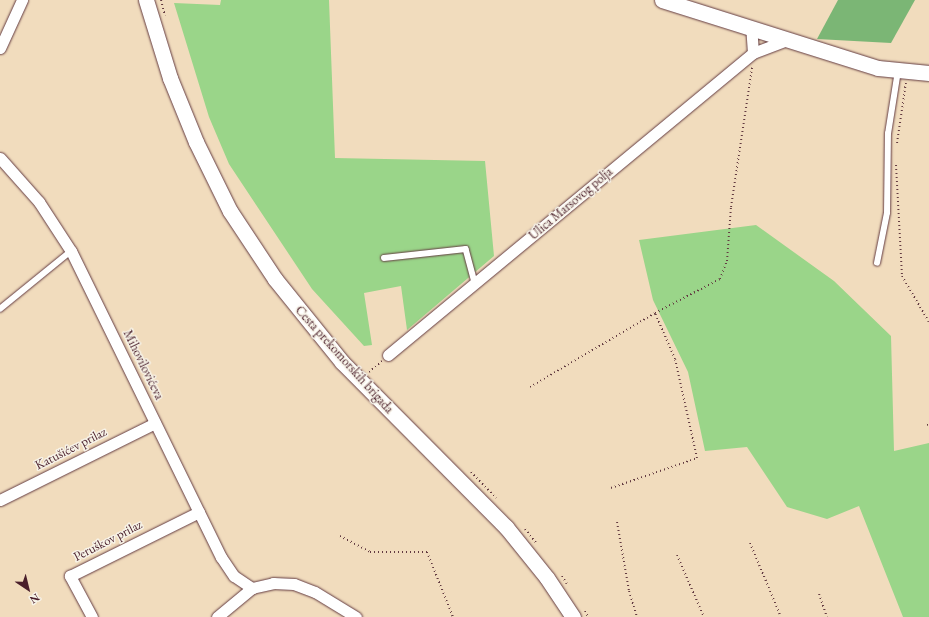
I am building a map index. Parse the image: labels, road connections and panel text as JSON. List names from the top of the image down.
{
  "streets": {
    "main road": ["Cesta prekomorskih brigada"],
    "street": [
      "Ulica Marsovog polja",
      "Mihovilovićeva",
      "Katušićev prilaz",
      "Peruškov prilaz"
    ]
  },
  "crossings": [
    ["Mihovilovićeva", "Katušićev prilaz"],
    ["Mihovilovićeva", "Peruškov prilaz"]
  ],
  "north": "bottom right"
}
